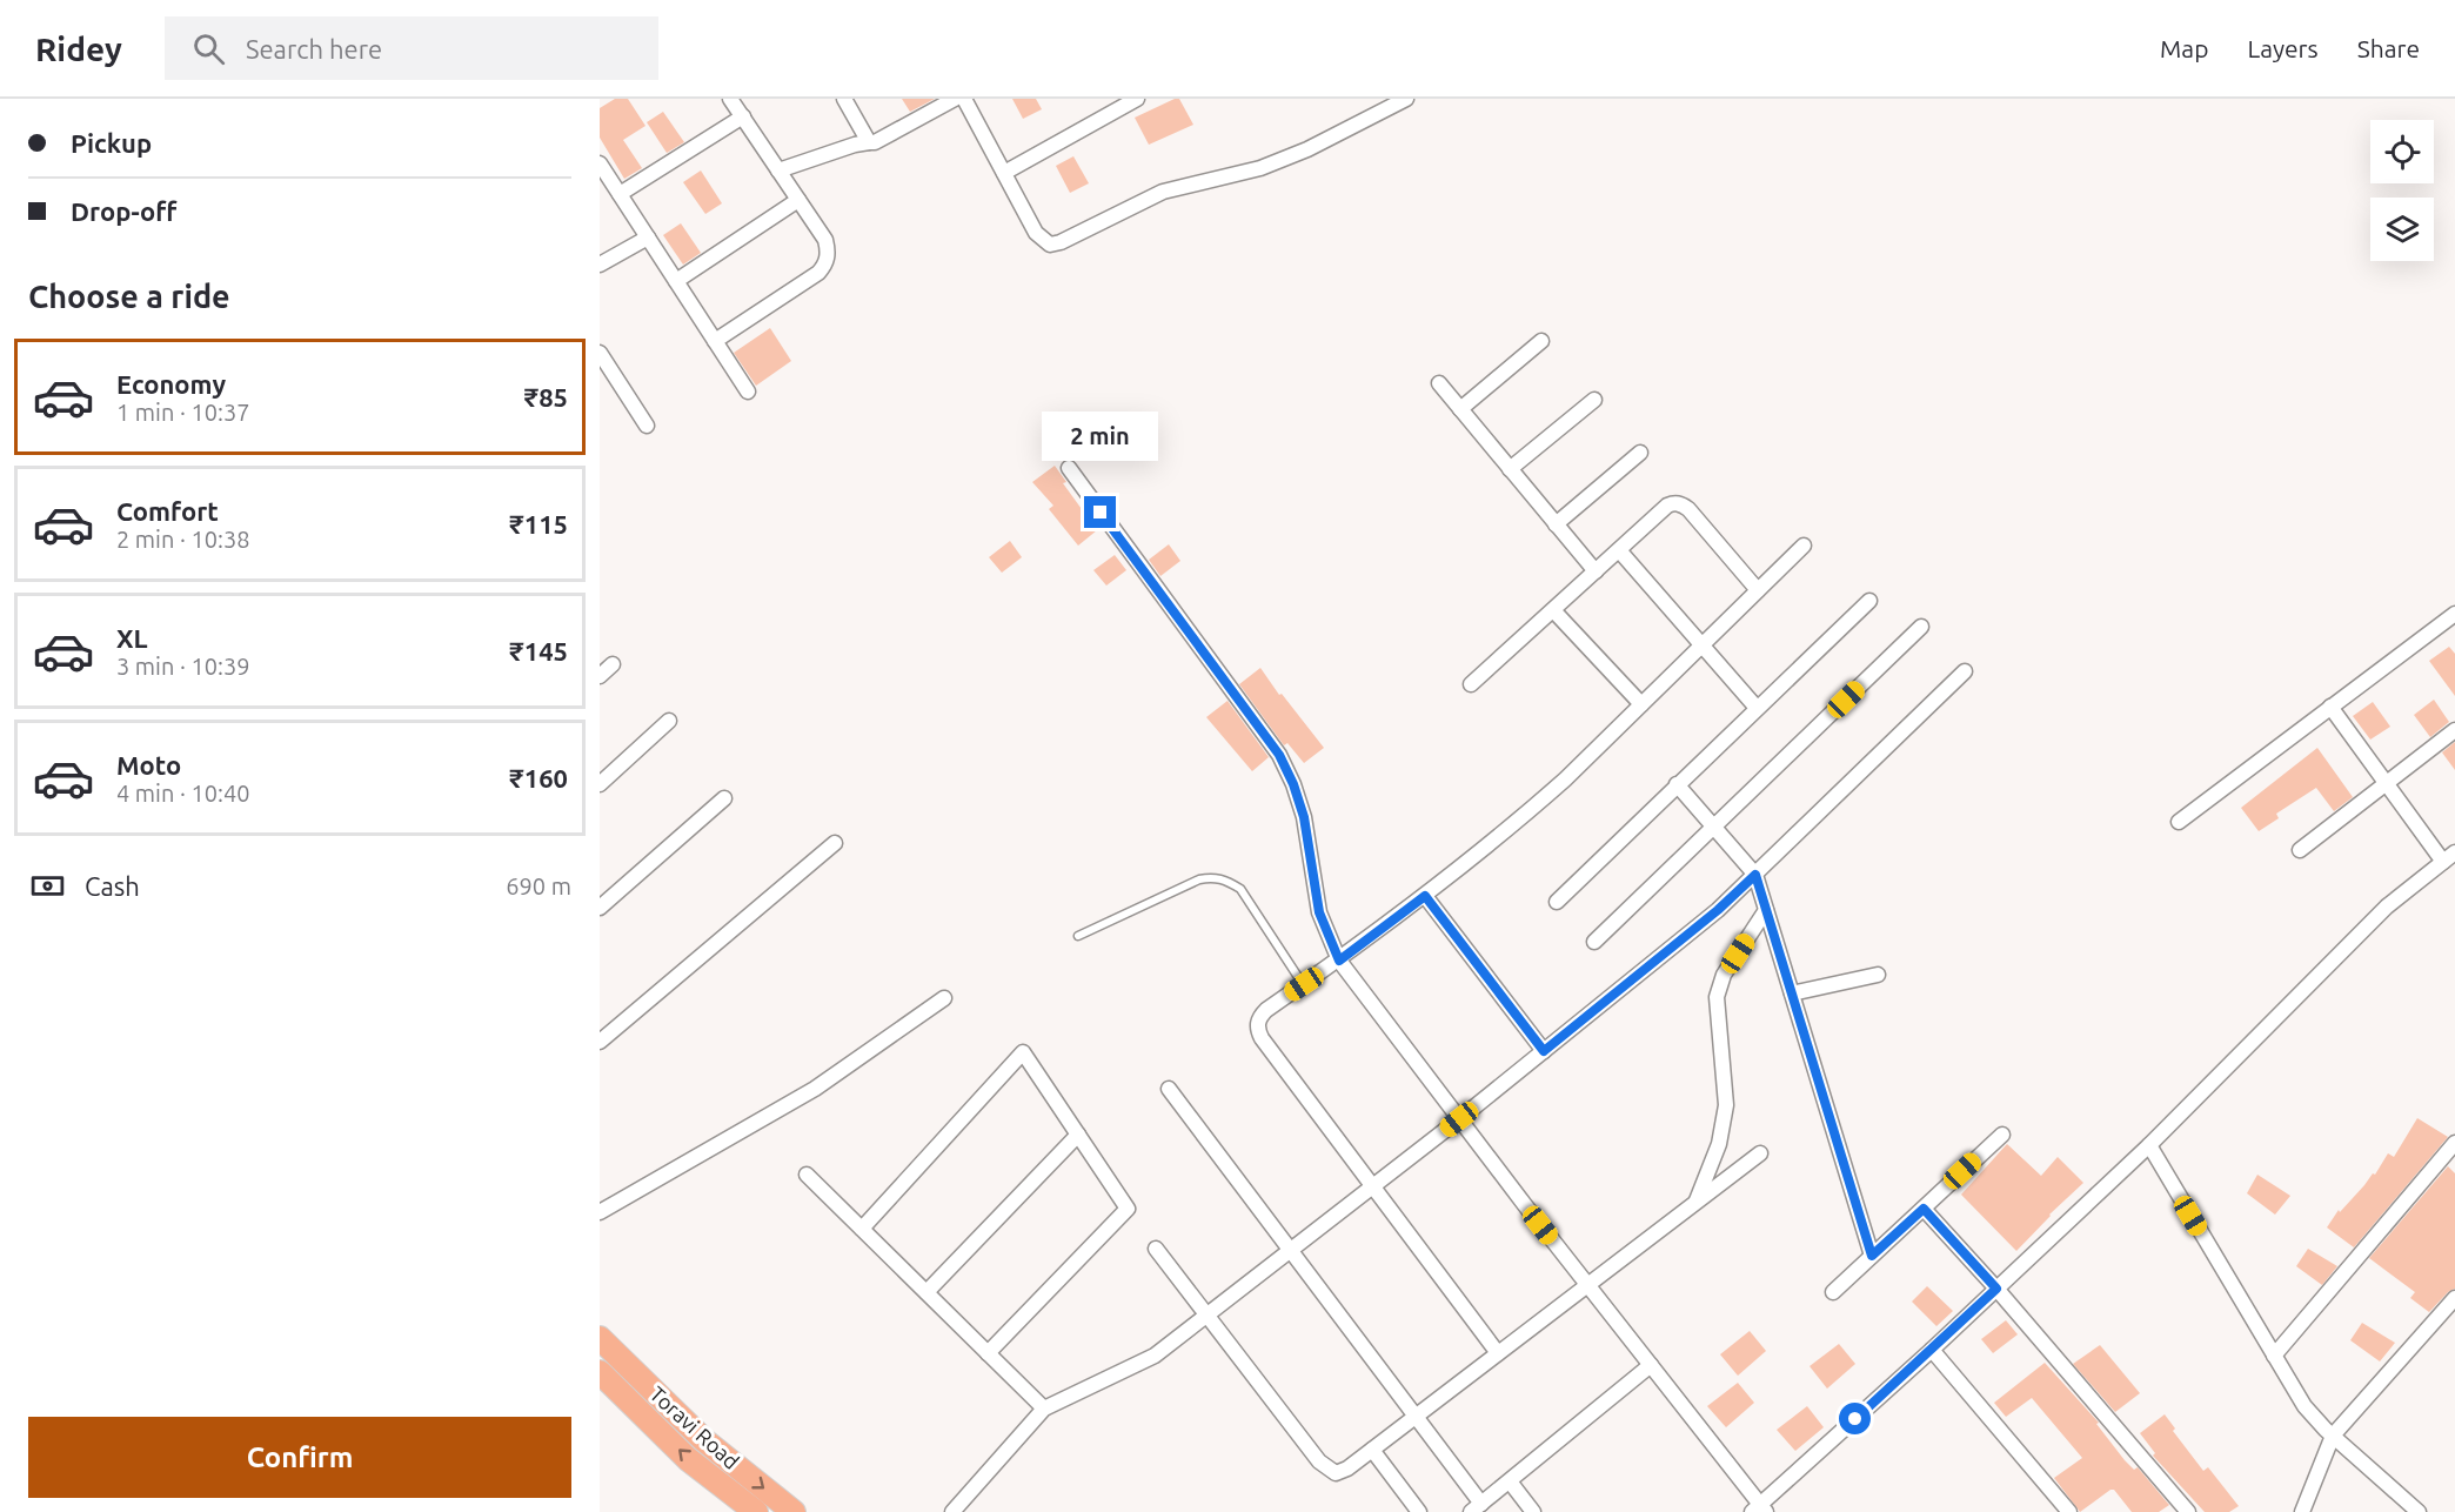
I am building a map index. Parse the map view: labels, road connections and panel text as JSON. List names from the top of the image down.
{
  "streets": {
    "highway": ["Toravi Road"]
  },
  "page": {
    "header": "Ridey",
    "search": "Search here",
    "nav": ["Map", "Layers", "Share"],
    "banner": ["Pickup", "Drop-off"],
    "heading": "Choose a ride",
    "list": [
      {
        "name": "Economy",
        "note": "1 min · 10:37",
        "value": "₹85"
      },
      {
        "name": "Comfort",
        "note": "2 min · 10:38",
        "value": "₹115"
      },
      {
        "name": "XL",
        "note": "3 min · 10:39",
        "value": "₹145"
      },
      {
        "name": "Moto",
        "note": "4 min · 10:40",
        "value": "₹160"
      }
    ],
    "bubble": "2 min",
    "pay": ["Cash", "690 m"],
    "buttons": "Confirm"
  }
}
